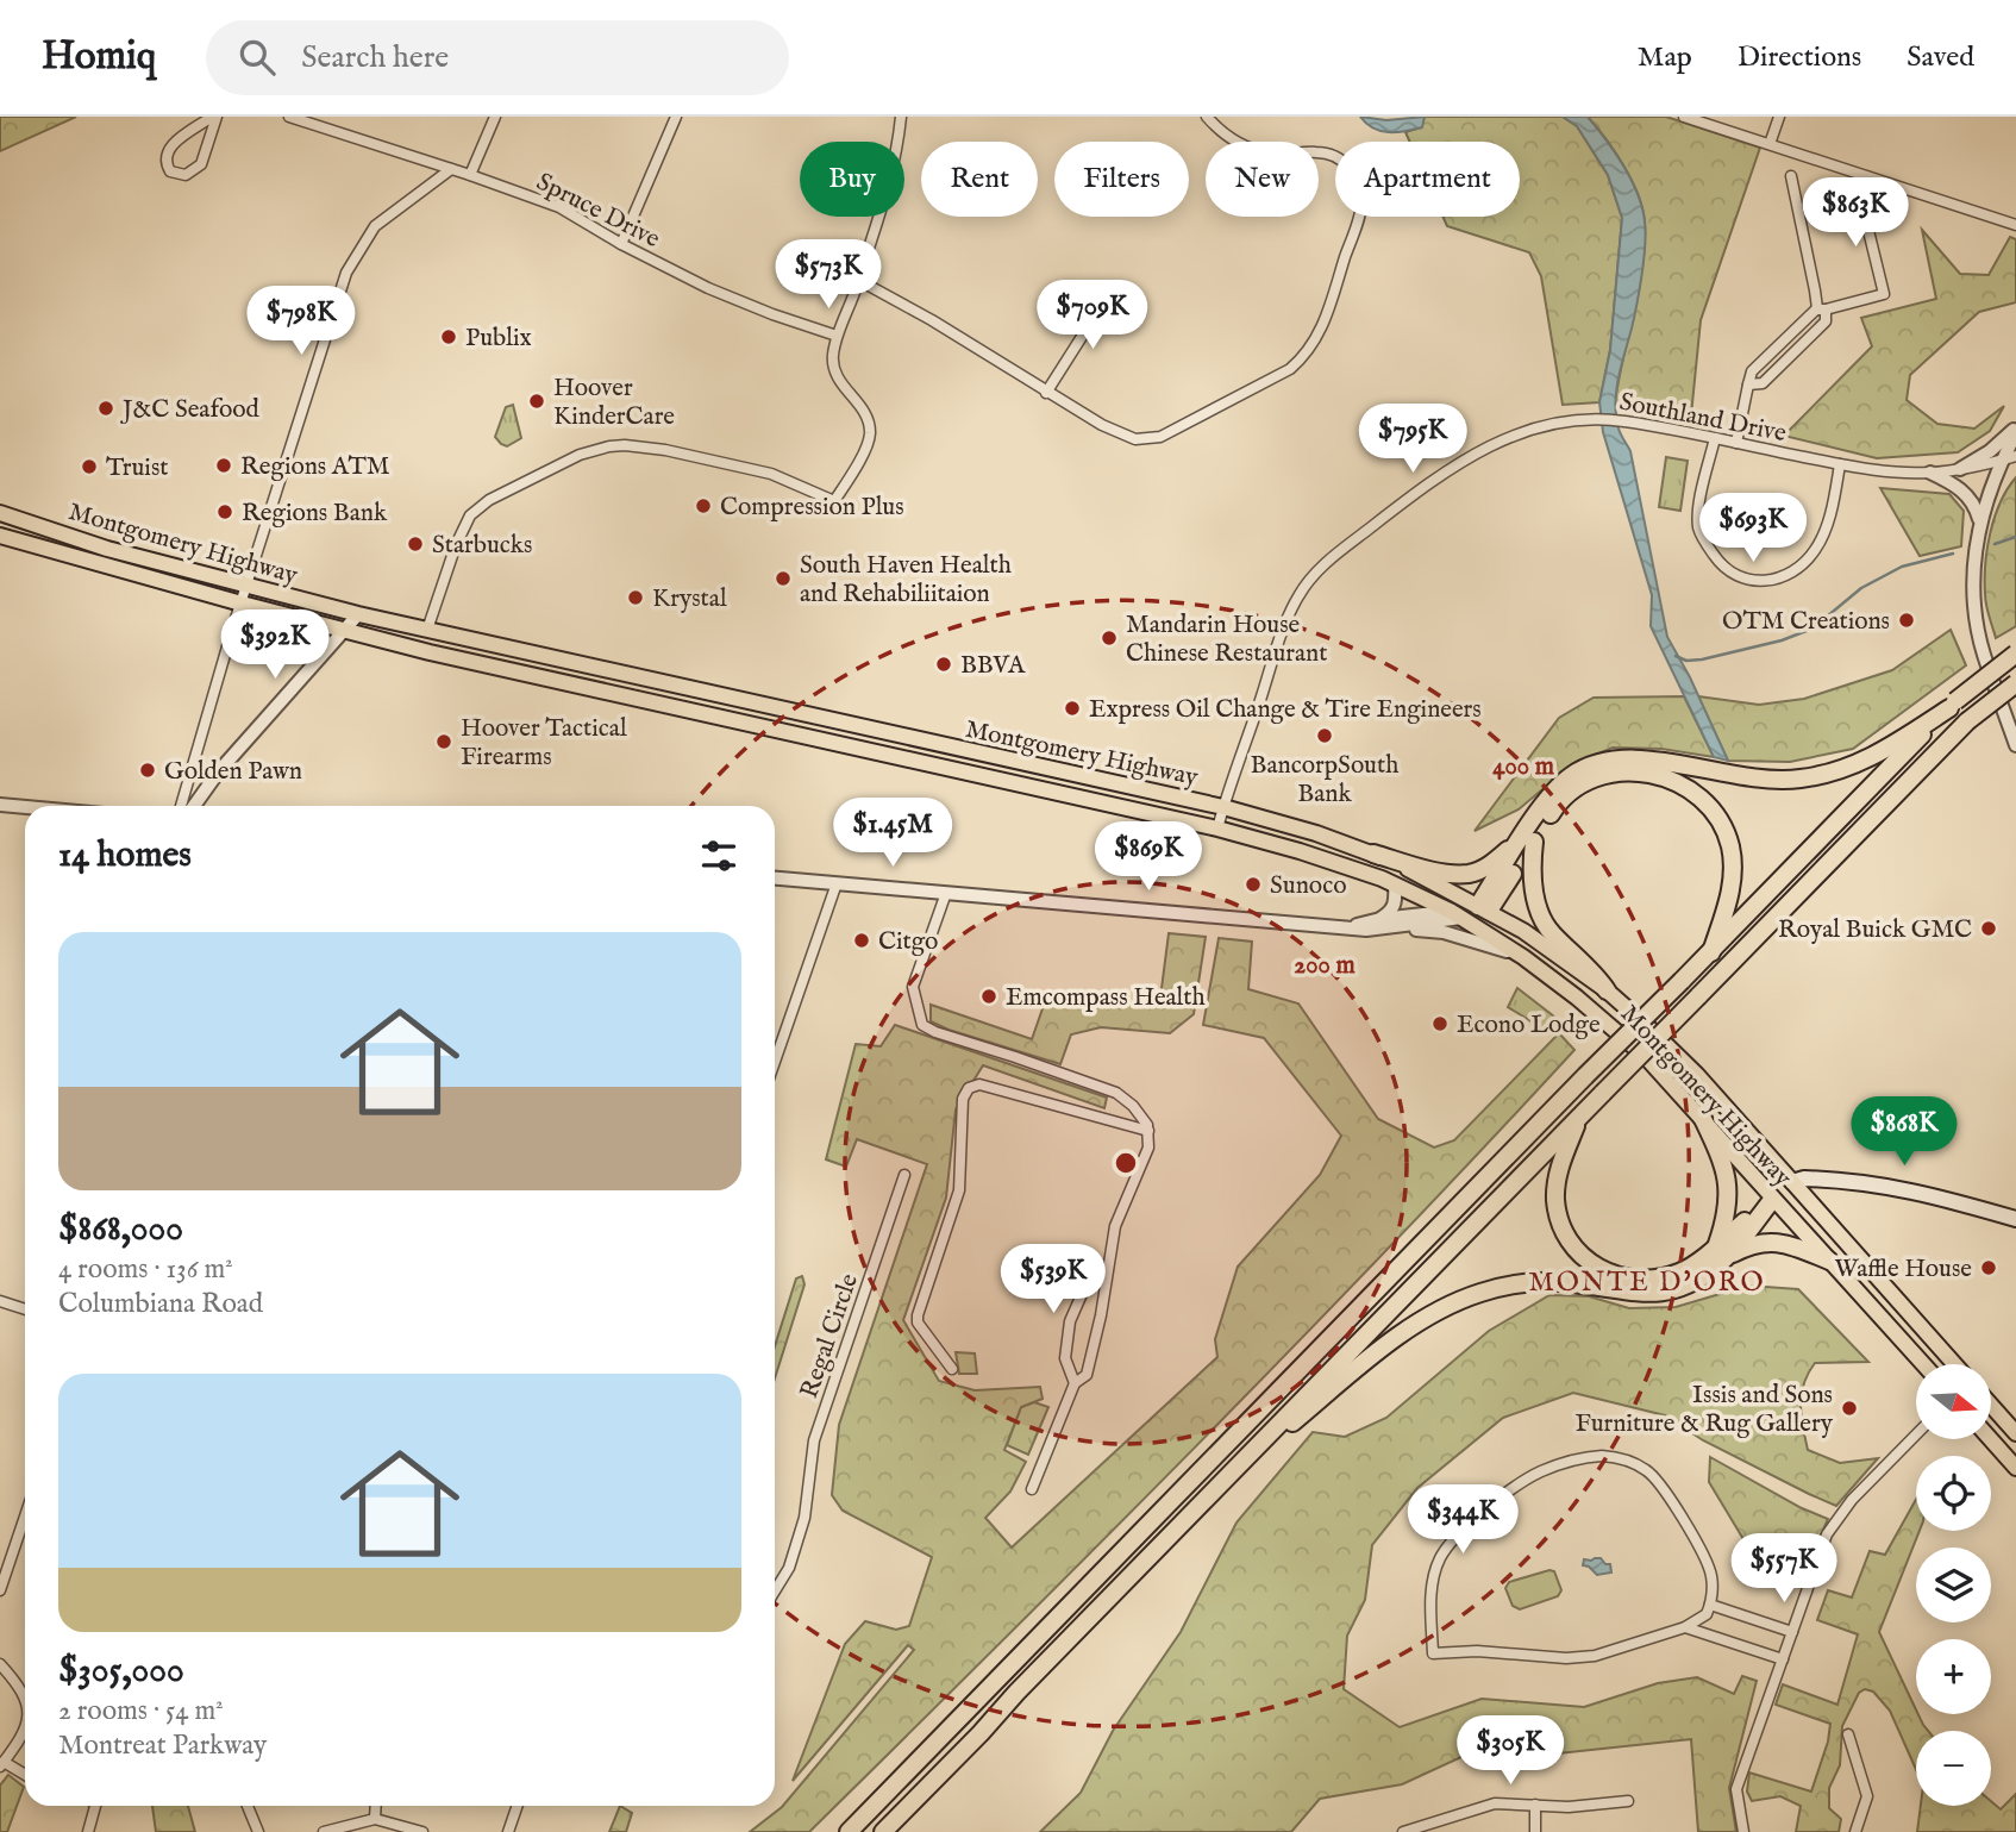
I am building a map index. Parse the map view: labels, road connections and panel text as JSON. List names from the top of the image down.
{
  "streets": {
    "main road": ["Montgomery Highway"],
    "street": ["Spruce Drive", "Southland Drive", "Regal Circle"]
  },
  "crossings": [
    ["Southland Drive", "Montgomery Highway"]
  ],
  "districts": ["MONTE D'ORO"],
  "places": [
    "Publix",
    "Hoover KinderCare",
    "J&C Seafood",
    "Regions ATM",
    "Truist",
    "Compression Plus",
    "Regions Bank",
    "Starbucks",
    "South Haven Health and Rehabiliitaion",
    "Krystal",
    "OTM Creations",
    "Mandarin House Chinese Restaurant",
    "BBVA",
    "Express Oil Change & Tire Engineers",
    "BancorpSouth Bank",
    "Hoover Tactical Firearms",
    "Golden Pawn",
    "Sunoco",
    "Royal Buick GMC",
    "Citgo",
    "Emcompass Health",
    "Econo Lodge",
    "Waffle House",
    "Issis and Sons Furniture & Rug Gallery"
  ],
  "north": "right",
  "page": {
    "header": "Homiq",
    "search": "Search here",
    "nav": ["Map", "Directions", "Saved"],
    "chip": [
      "Buy",
      "Rent",
      "Filters",
      "New",
      "Apartment"
    ],
    "price": [
      "$863K",
      "$573K",
      "$709K",
      "$798K",
      "$795K",
      "$693K",
      "$392K",
      "$1.45M",
      "$869K",
      "$868K",
      "$539K",
      "$344K",
      "$557K",
      "$305K"
    ],
    "heading": "14 homes",
    "list": [
      {
        "name": "$868,000",
        "note": "4 rooms · 136 m² · Columbiana Road"
      },
      {
        "name": "$305,000",
        "note": "2 rooms · 54 m² · Montreat Parkway"
      }
    ],
    "map_buttons": ["+", "−"]
  },
  "rings": ["400 m", "200 m"]
}
